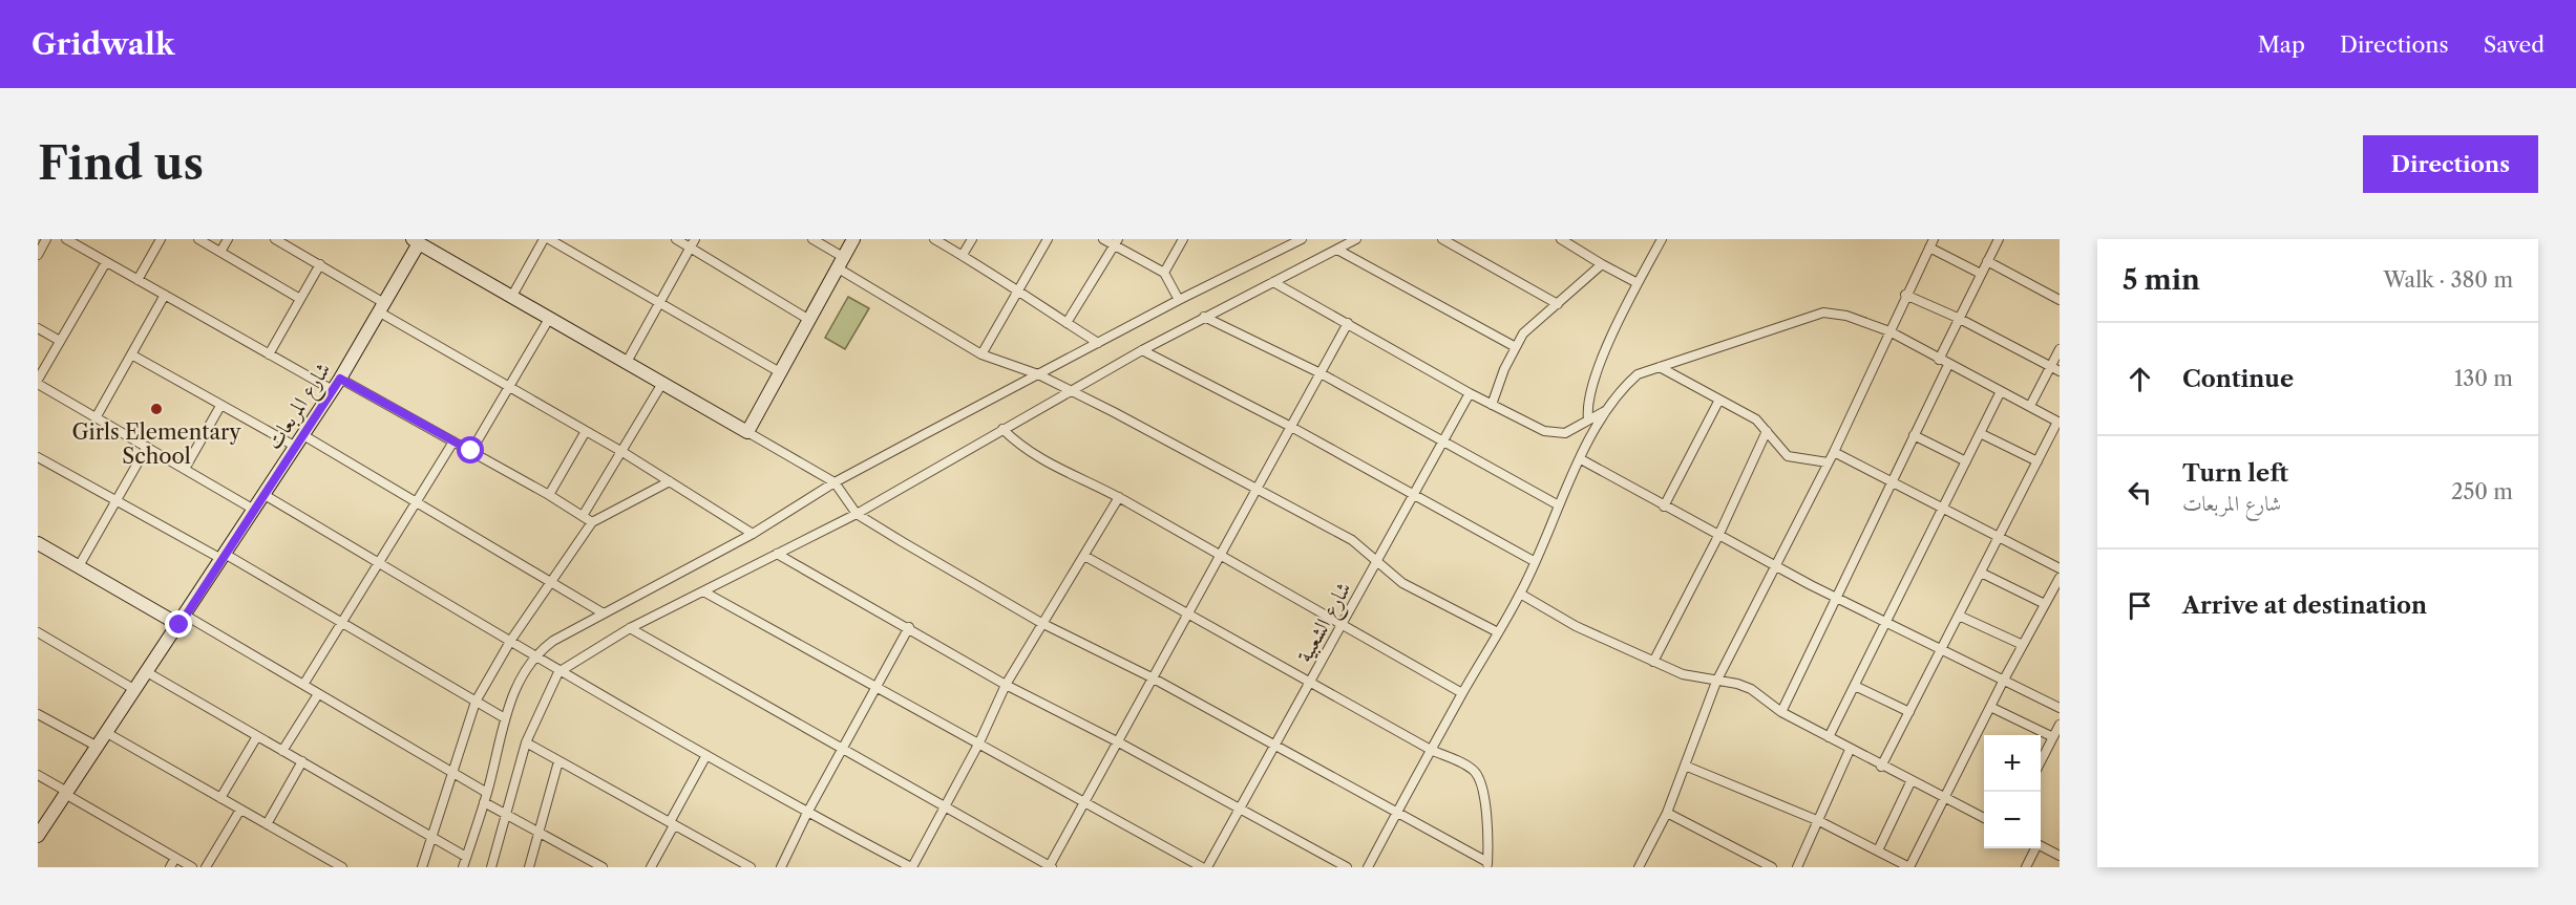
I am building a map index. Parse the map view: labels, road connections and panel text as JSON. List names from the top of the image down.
{
  "streets": {
    "street": ["شارع المربعات", "شارع الشعبية"]
  },
  "places": ["Girls Elementary School"],
  "page": {
    "header": "Gridwalk",
    "nav": ["Map", "Directions", "Saved"],
    "buttons": "Directions",
    "title": "Find us",
    "heading": ["5 min", "Walk · 380 m"],
    "list": [
      ["Continue", "130 m"],
      ["Turn left", "شارع المربعات", "250 m"],
      "Arrive at destination"
    ],
    "map_buttons": ["+", "−"]
  }
}
